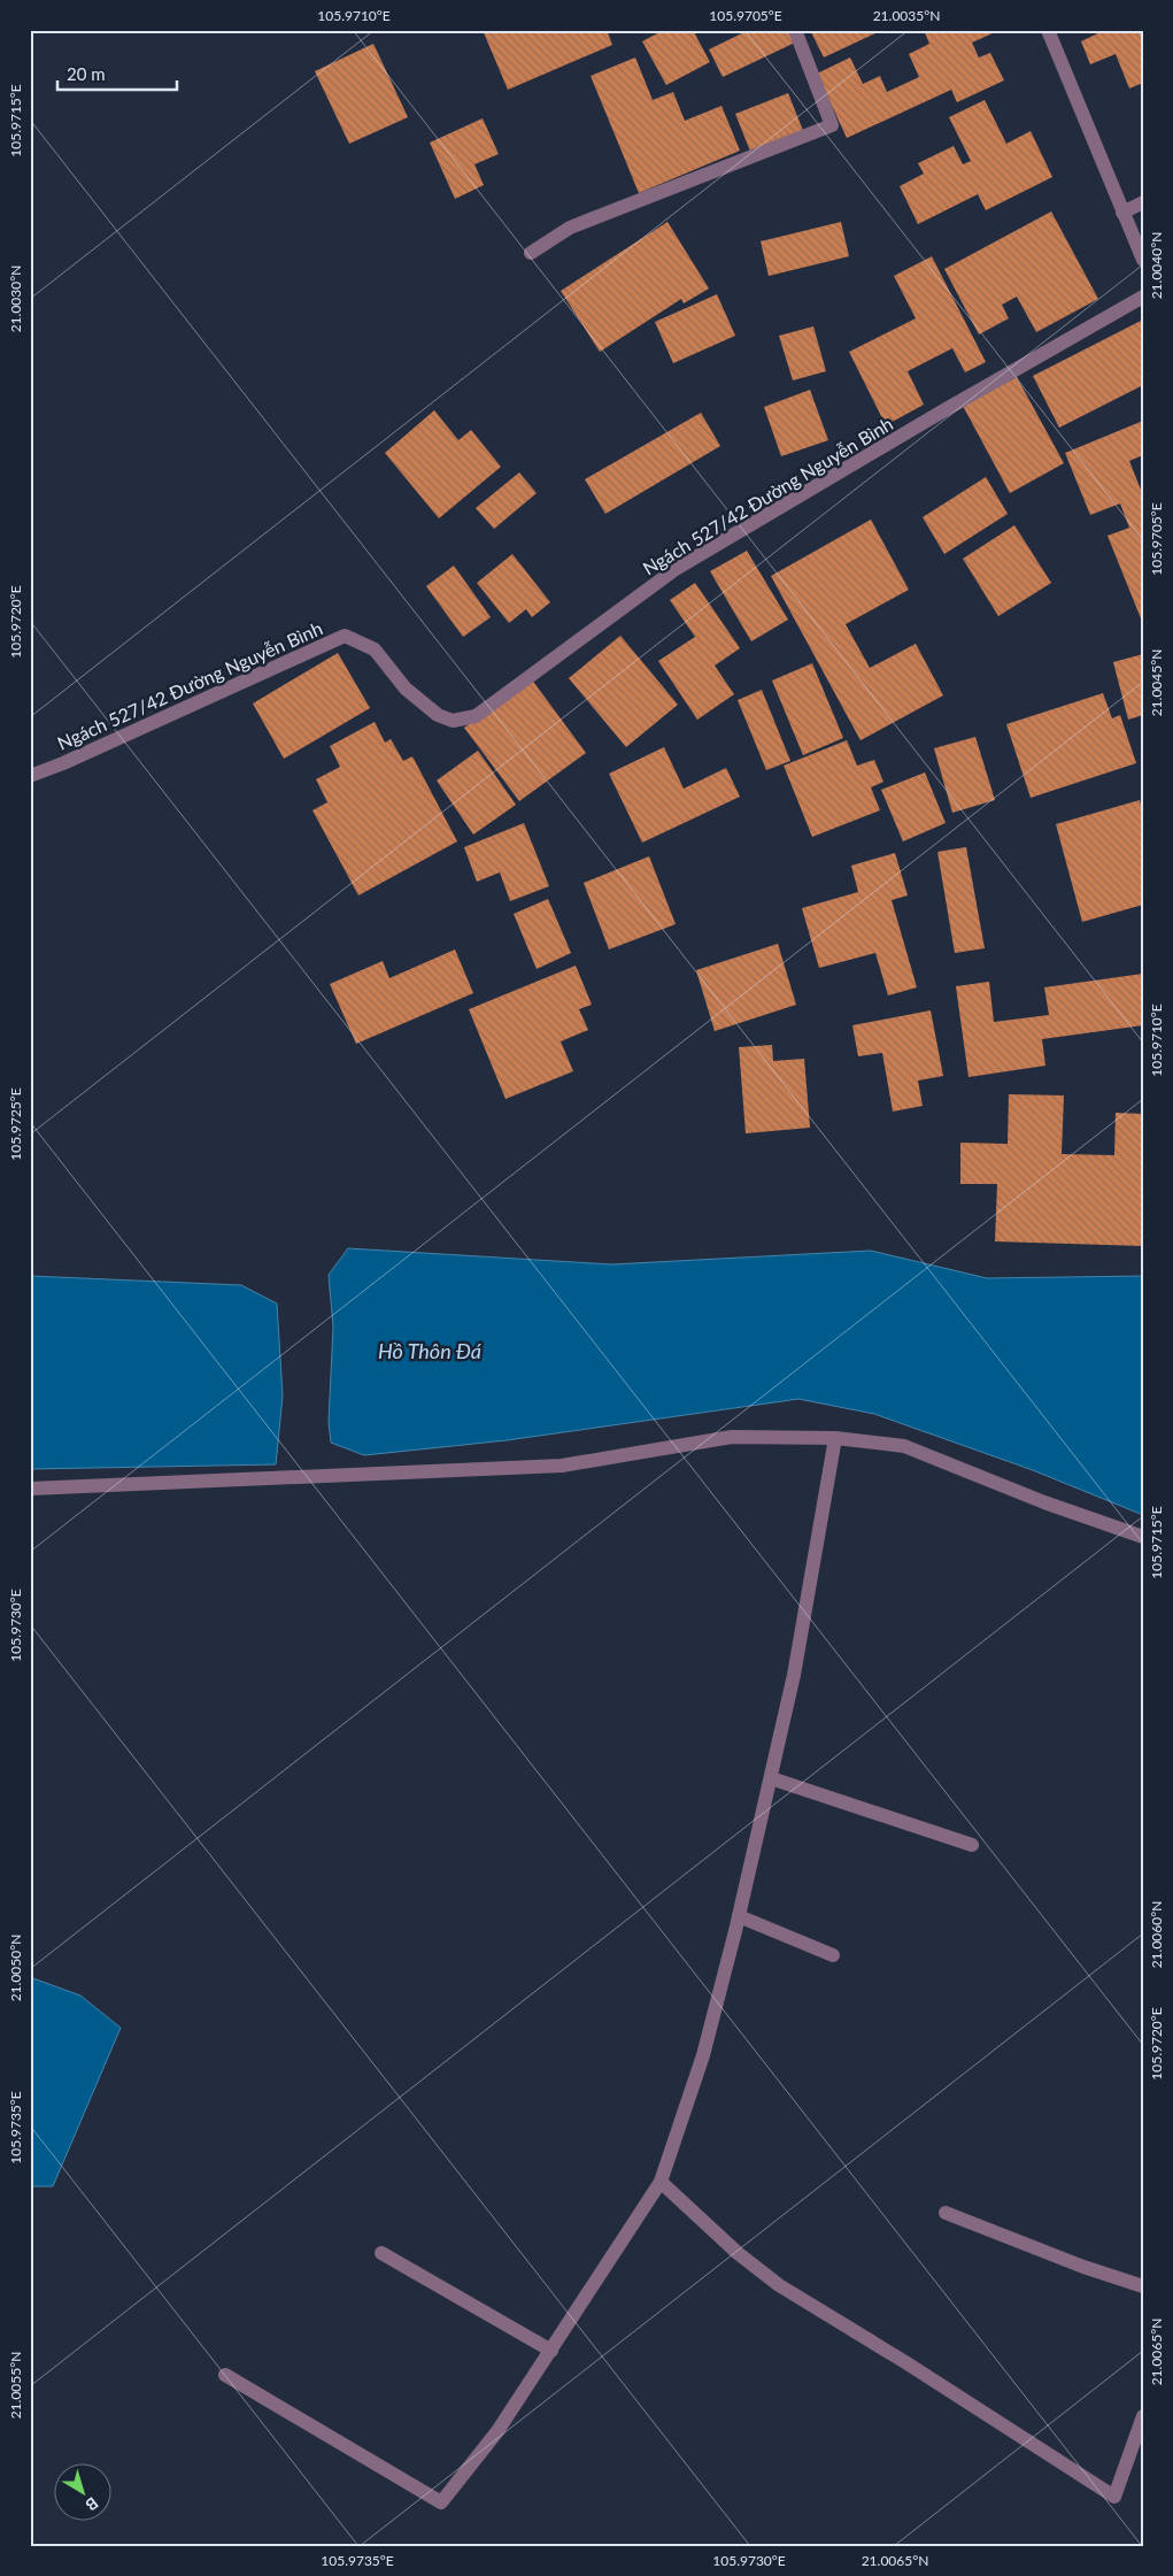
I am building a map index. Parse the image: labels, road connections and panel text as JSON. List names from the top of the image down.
{
  "streets": {
    "street": ["Ngách 527/42 Đường Nguyễn Bình"]
  },
  "water": ["Hồ Thôn Đá"],
  "scale_bar": "20 m",
  "north": "bottom right",
  "coordinates": [
    "105.9710°E",
    "105.9705°E",
    "21.0035°N",
    "105.9715°E",
    "21.0040°N",
    "21.0030°N",
    "105.9720°E",
    "21.0045°N",
    "105.9725°E",
    "105.9730°E",
    "21.0060°N",
    "21.0050°N",
    "105.9735°E",
    "21.0065°N",
    "21.0055°N"
  ]
}
